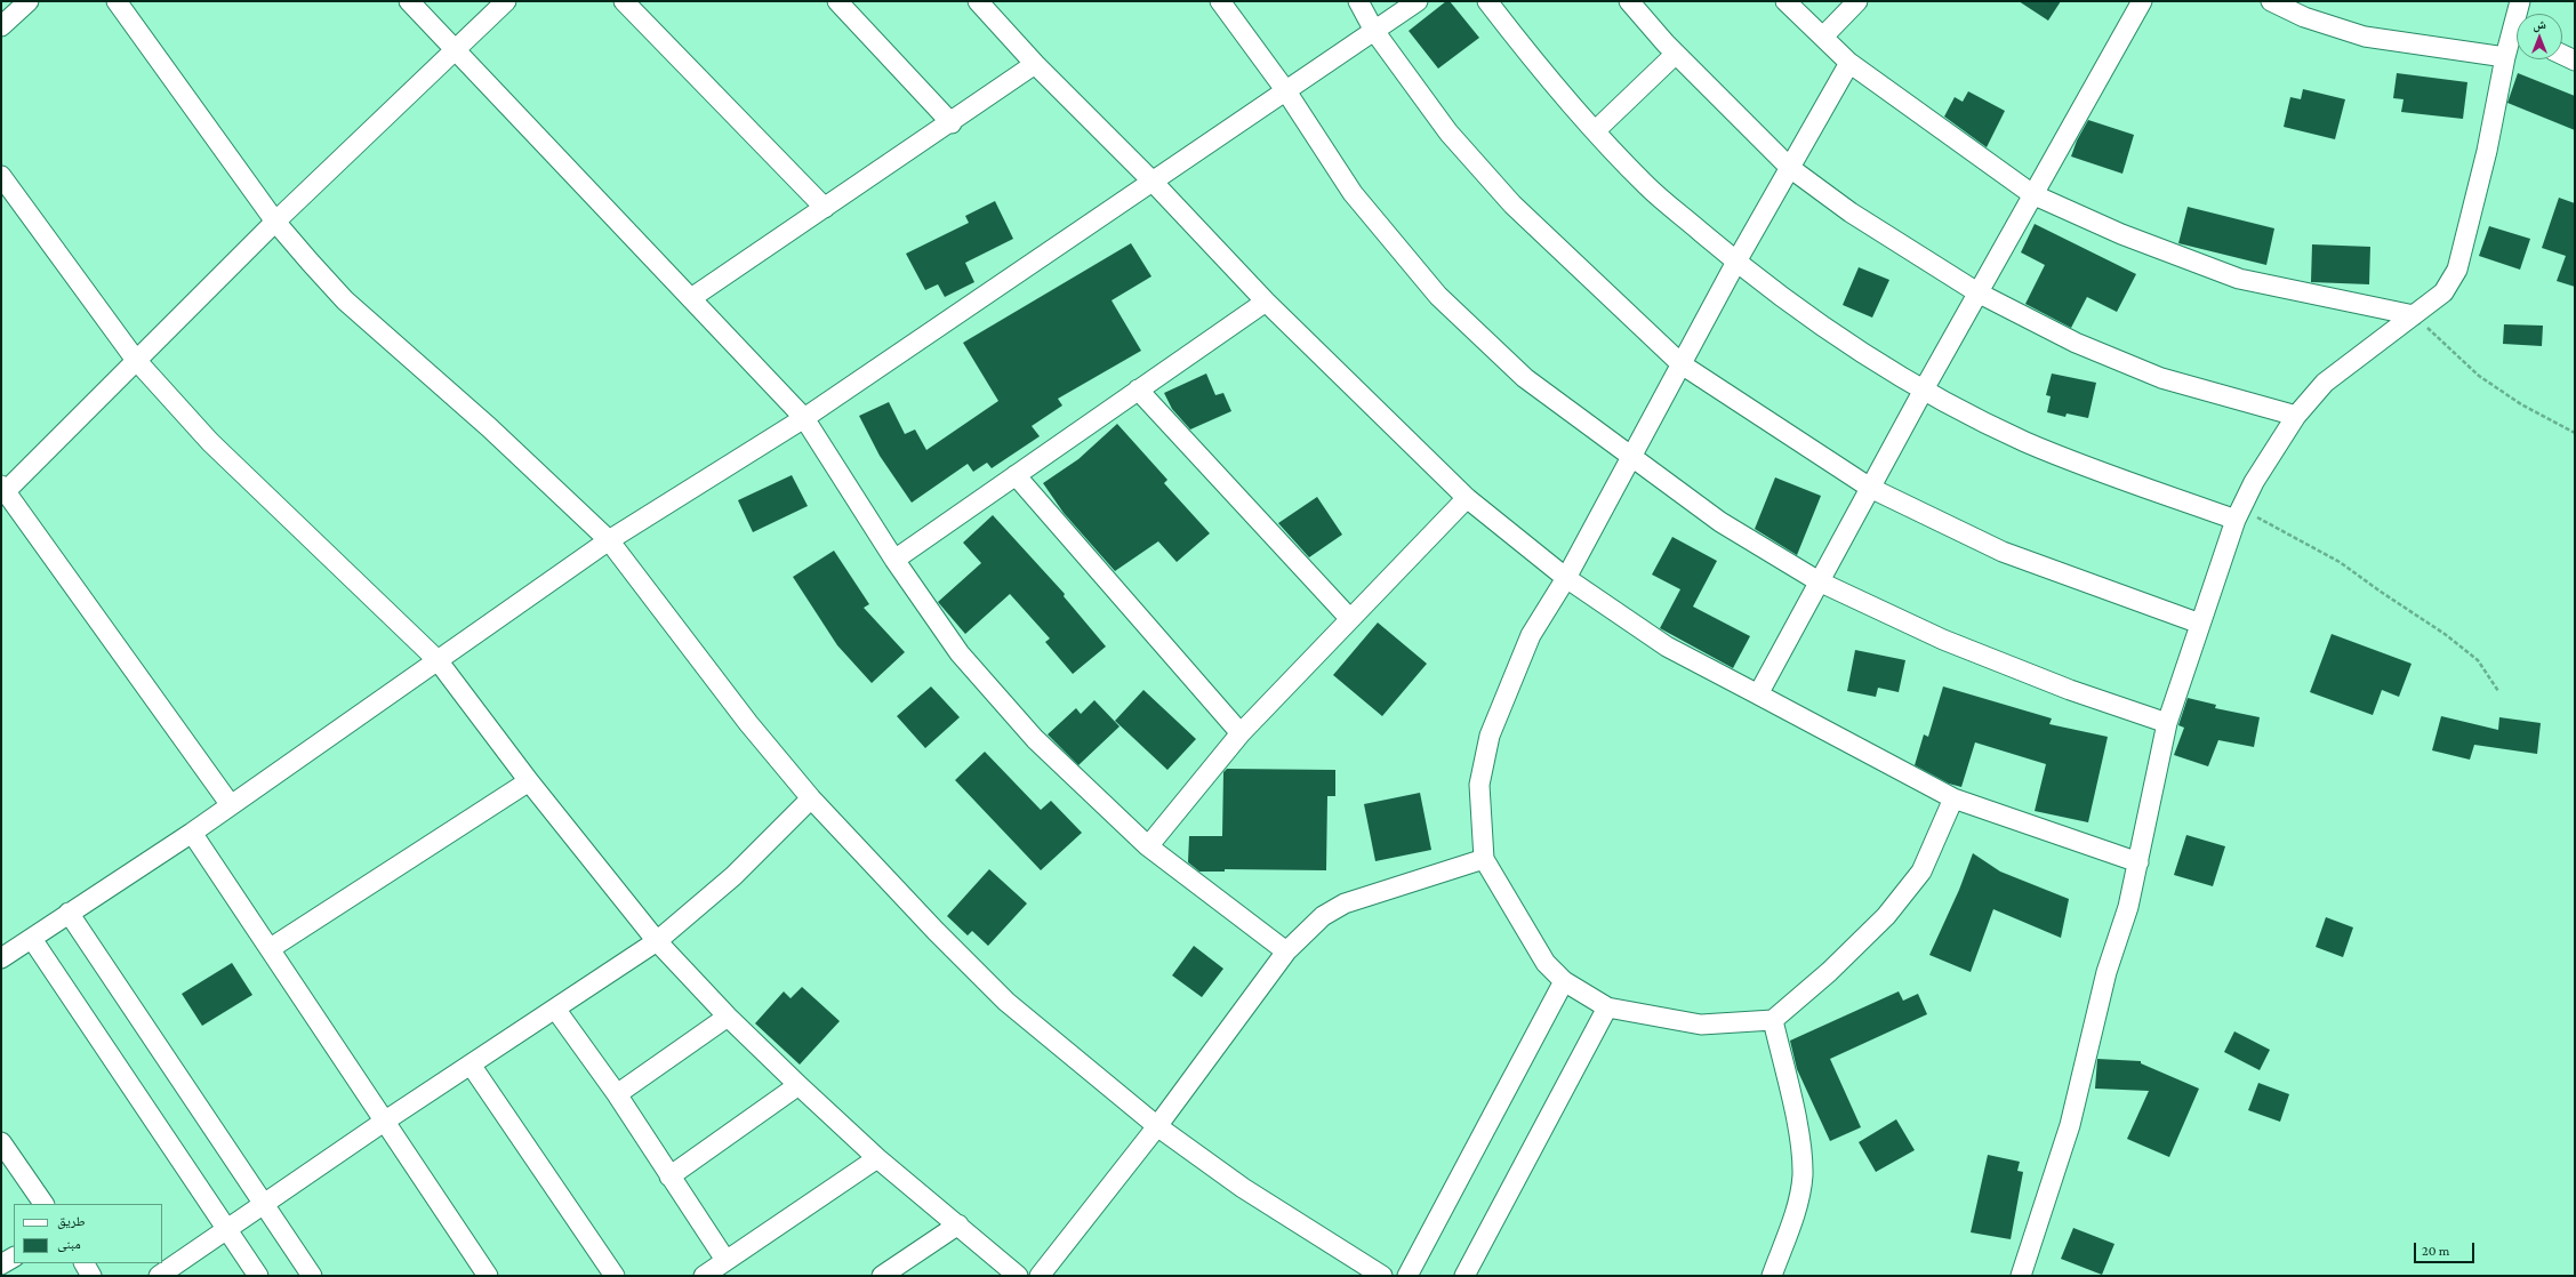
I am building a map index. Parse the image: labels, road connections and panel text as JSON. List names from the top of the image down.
{
  "legend": ["طريق", "مبنى"],
  "scale_bar": "20 m",
  "north": "top"
}
